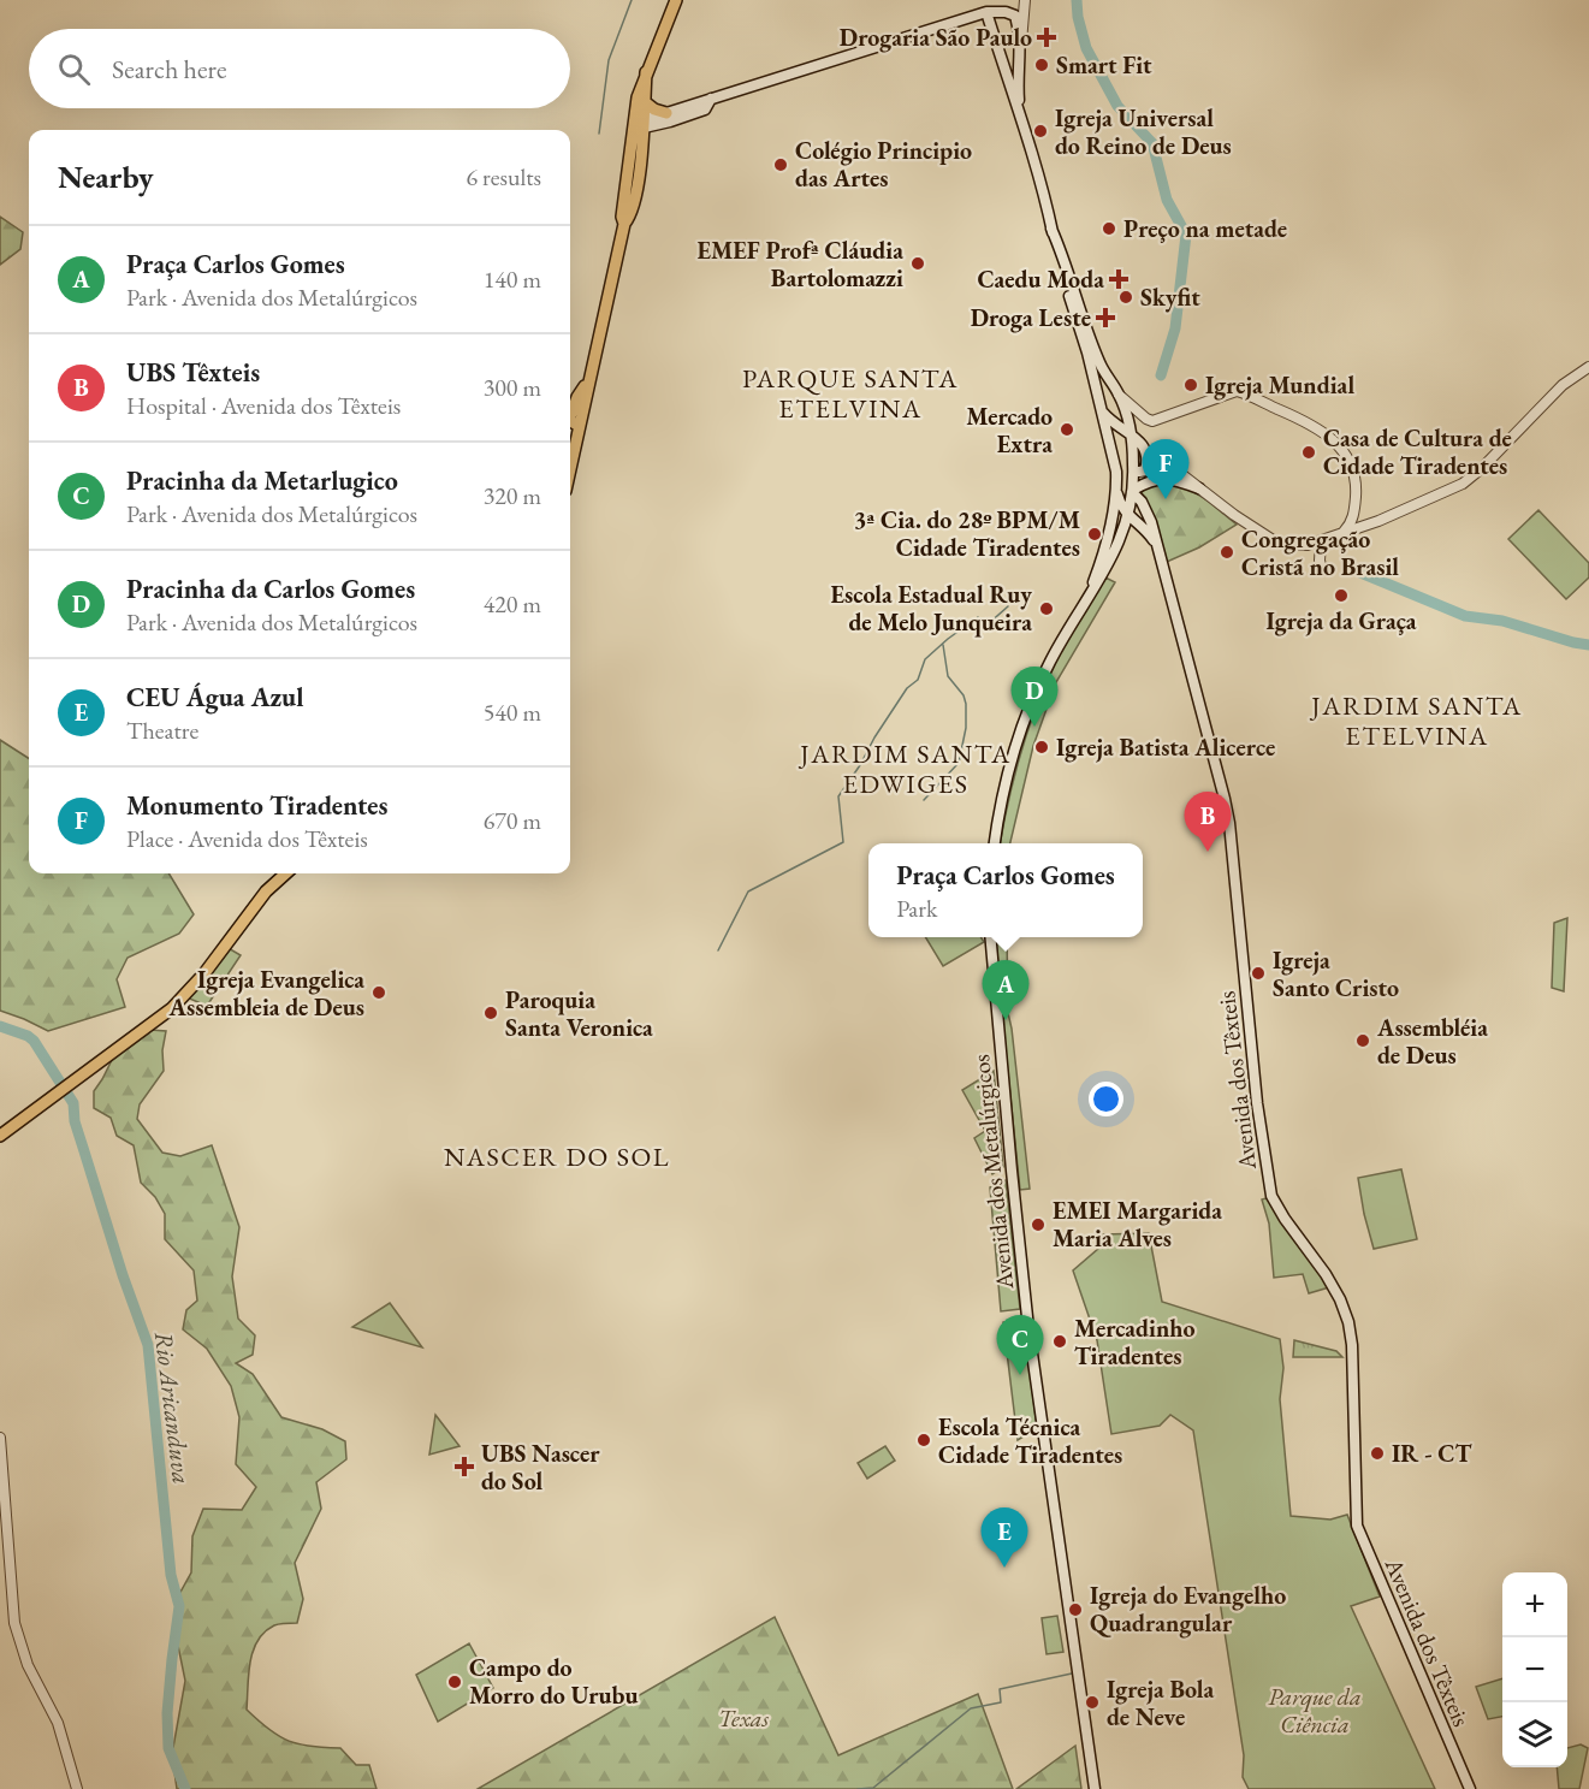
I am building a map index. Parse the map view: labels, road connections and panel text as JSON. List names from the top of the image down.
{
  "streets": {
    "main road": ["Avenida dos Têxteis", "Avenida dos Metalúrgicos"]
  },
  "districts": [
    "PARQUE SANTA ETELVINA",
    "JARDIM SANTA ETELVINA",
    "JARDIM SANTA EDWIGES",
    "NASCER DO SOL"
  ],
  "water": ["Rio Aricanduva"],
  "parks": ["Parque da Ciência", "Texas"],
  "places": {
    "health": [
      "Drogaria São Paulo",
      "Caedu Moda",
      "Droga Leste",
      "UBS Nascer do Sol"
    ],
    "other": [
      "Smart Fit",
      "Igreja Universal do Reino de Deus",
      "Colégio Principio das Artes",
      "Preço na metade",
      "EMEF Profª Cláudia Bartolomazzi",
      "Skyfit",
      "Igreja Mundial",
      "Mercado Extra",
      "Casa de Cultura de Cidade Tiradentes",
      "3ª Cia. do 28º BPM/M Cidade Tiradentes",
      "Congregação Cristã no Brasil",
      "Igreja da Graça",
      "Escola Estadual Ruy de Melo Junqueira",
      "Igreja Batista Alicerce",
      "Igreja Santo Cristo",
      "Igreja Evangelica Assembleia de Deus",
      "Paroquia Santa Veronica",
      "Assembléia de Deus",
      "EMEI Margarida Maria Alves",
      "Mercadinho Tiradentes",
      "Escola Técnica Cidade Tiradentes",
      "IR - CT",
      "Igreja do Evangelho Quadrangular",
      "Campo do Morro do Urubu",
      "Igreja Bola de Neve"
    ]
  },
  "page": {
    "search": "Search here",
    "heading": ["Nearby", "6 results"],
    "list": [
      {
        "mark": "A",
        "name": "Praça Carlos Gomes",
        "note": "Park · Avenida dos Metalúrgicos",
        "value": "140 m"
      },
      {
        "mark": "B",
        "name": "UBS Têxteis",
        "note": "Hospital · Avenida dos Têxteis",
        "value": "300 m"
      },
      {
        "mark": "C",
        "name": "Pracinha da Metarlugico",
        "note": "Park · Avenida dos Metalúrgicos",
        "value": "320 m"
      },
      {
        "mark": "D",
        "name": "Pracinha da Carlos Gomes",
        "note": "Park · Avenida dos Metalúrgicos",
        "value": "420 m"
      },
      {
        "mark": "E",
        "name": "CEU Água Azul",
        "note": "Theatre",
        "value": "540 m"
      },
      {
        "mark": "F",
        "name": "Monumento Tiradentes",
        "note": "Place · Avenida dos Têxteis",
        "value": "670 m"
      }
    ],
    "pins": [
      "F",
      "D",
      "B",
      "A",
      "C",
      "E"
    ],
    "popup": ["Praça Carlos Gomes", "Park"],
    "map_buttons": ["+", "−"]
  }
}
